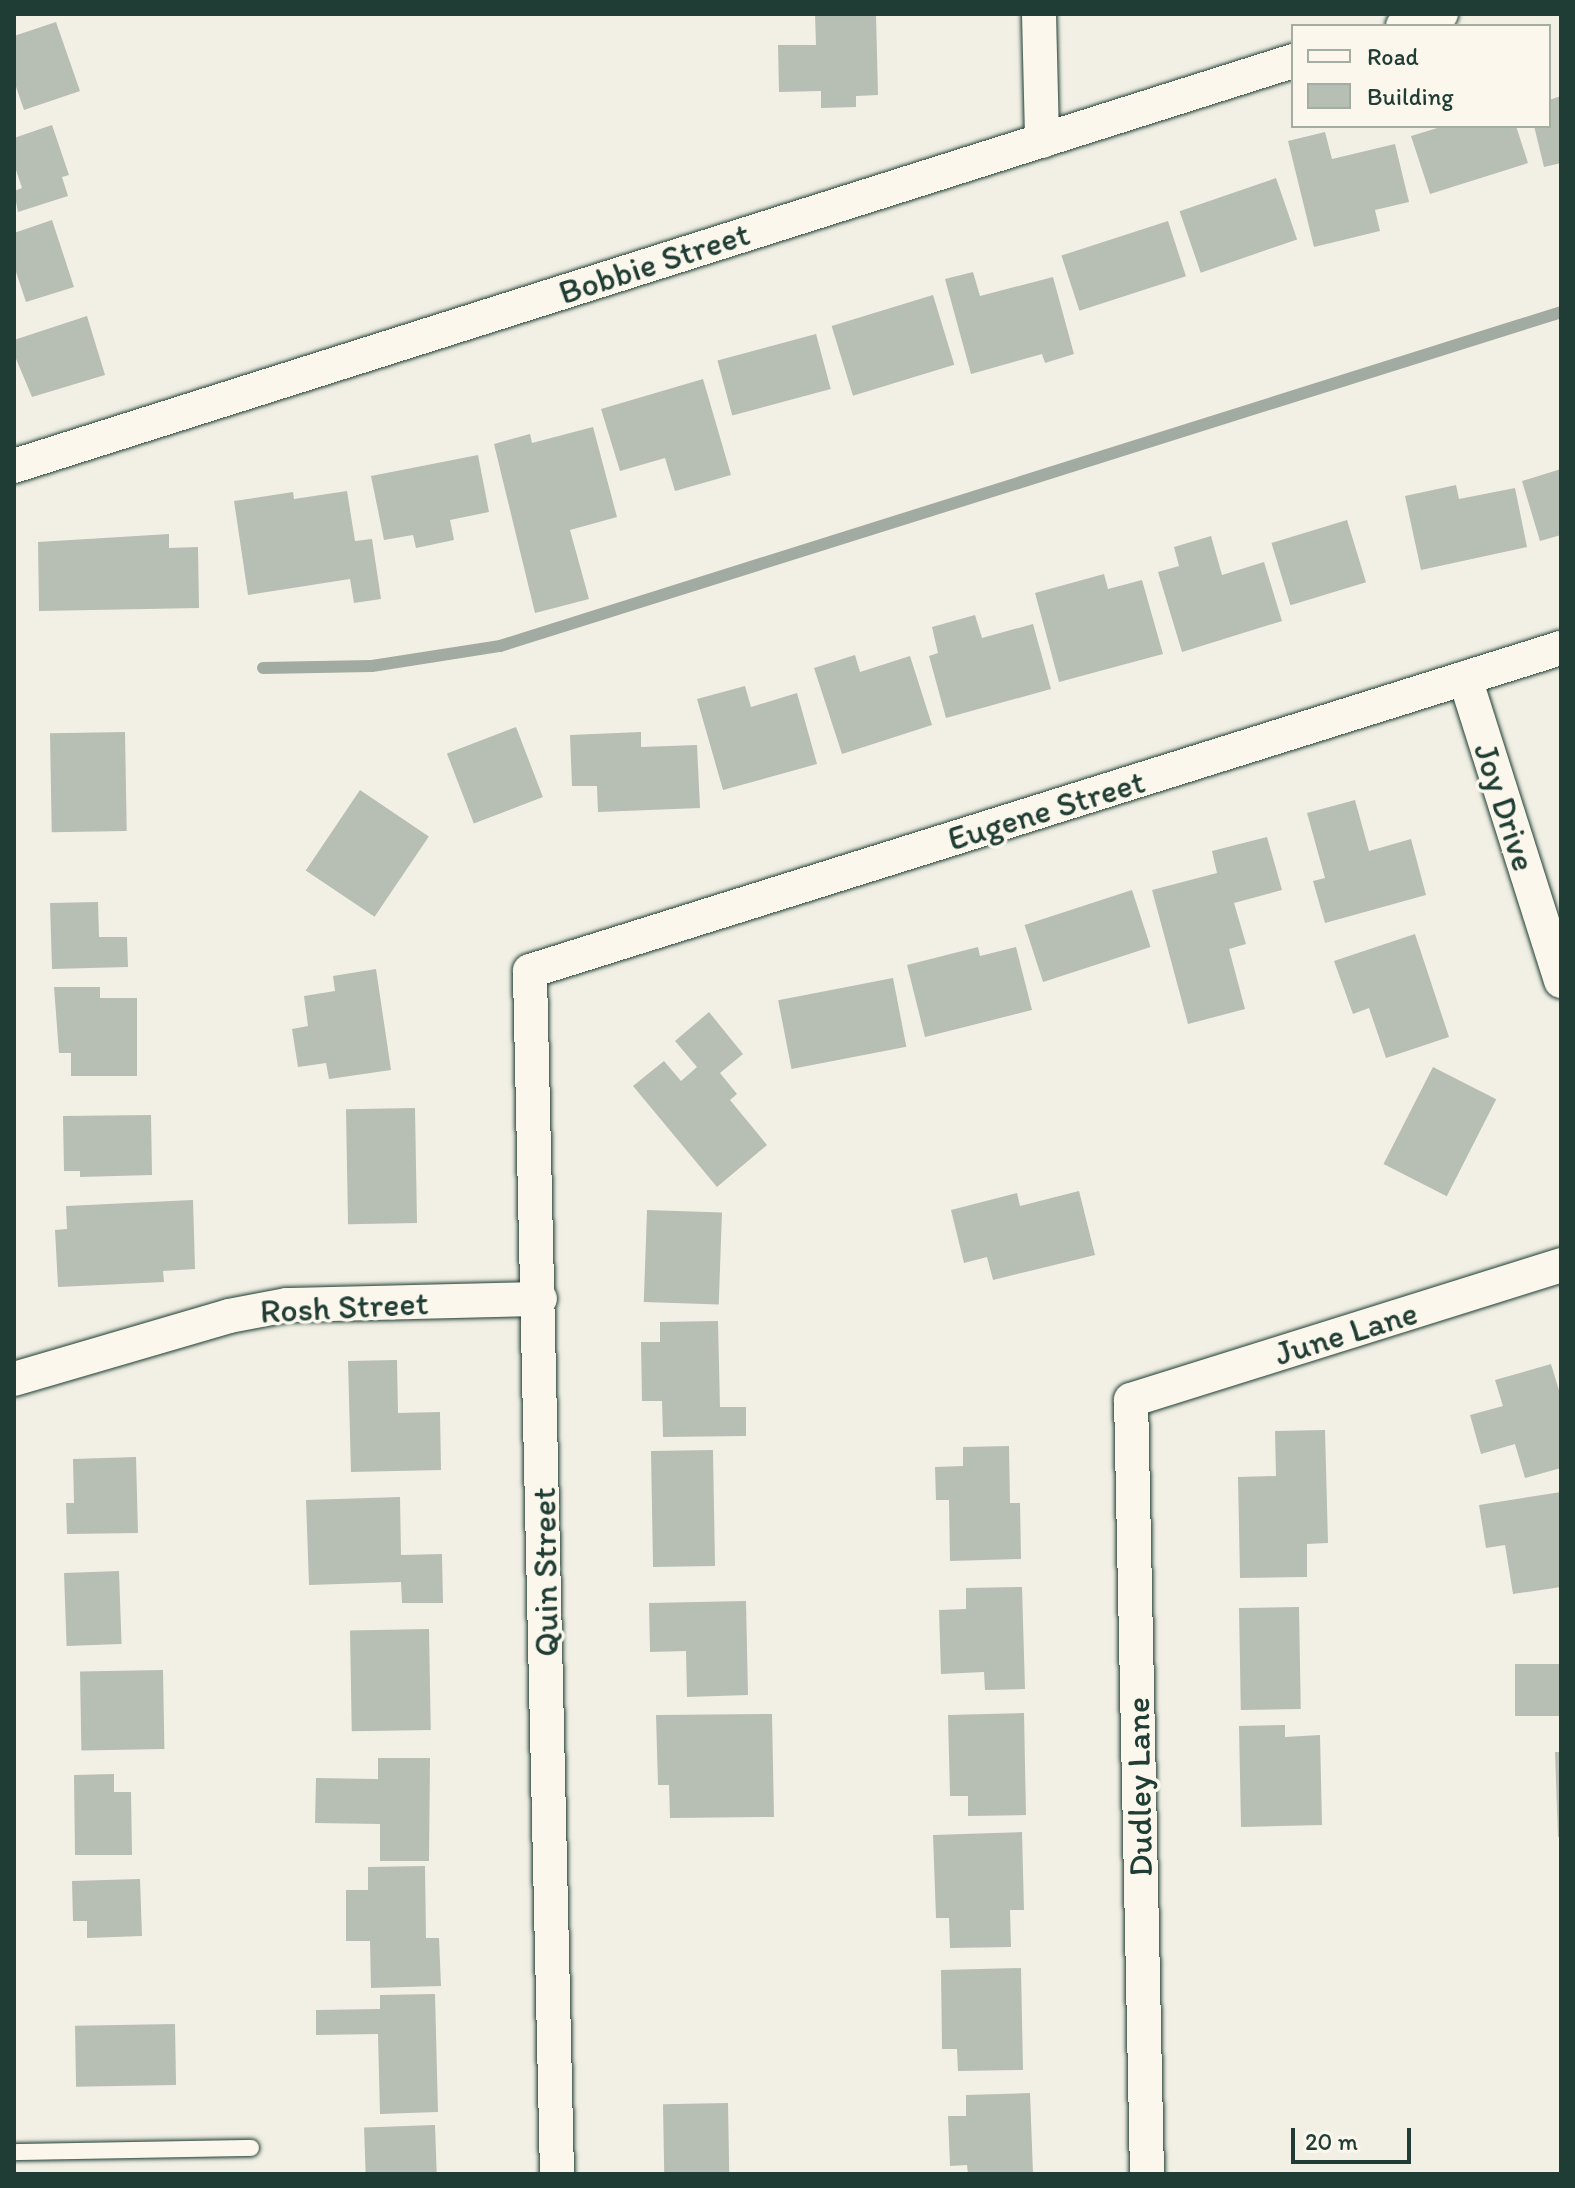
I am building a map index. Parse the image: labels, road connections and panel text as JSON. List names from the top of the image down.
{
  "streets": {
    "street": [
      "Bobbie Street",
      "Joy Drive",
      "Eugene Street",
      "Rosh Street",
      "June Lane",
      "Quin Street",
      "Dudley Lane"
    ]
  },
  "crossings": [
    ["Joy Drive", "Eugene Street"],
    ["Eugene Street", "Quin Street"],
    ["Rosh Street", "Quin Street"],
    ["June Lane", "Dudley Lane"]
  ],
  "legend": ["Road", "Building"],
  "scale_bar": "20 m"
}
